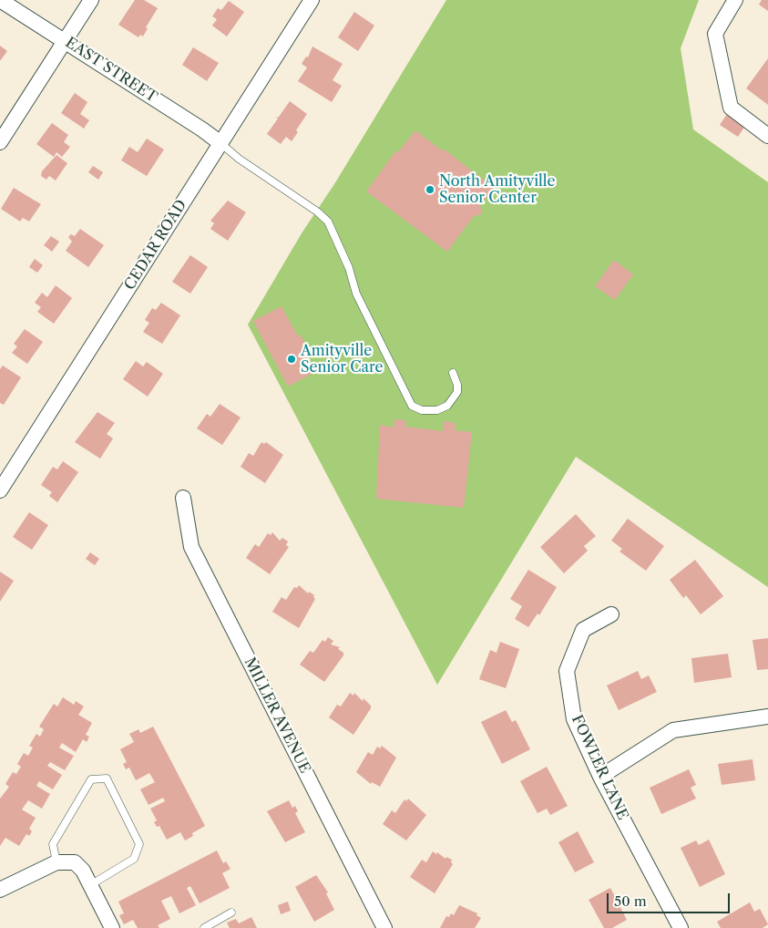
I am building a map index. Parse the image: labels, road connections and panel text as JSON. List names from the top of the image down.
{
  "streets": {
    "street": [
      "EAST STREET",
      "CEDAR ROAD",
      "MILLER AVENUE",
      "FOWLER LANE"
    ]
  },
  "crossings": [
    ["EAST STREET", "CEDAR ROAD"]
  ],
  "places": ["North Amityville Senior Center", "Amityville Senior Care"],
  "scale_bar": "50 m"
}
